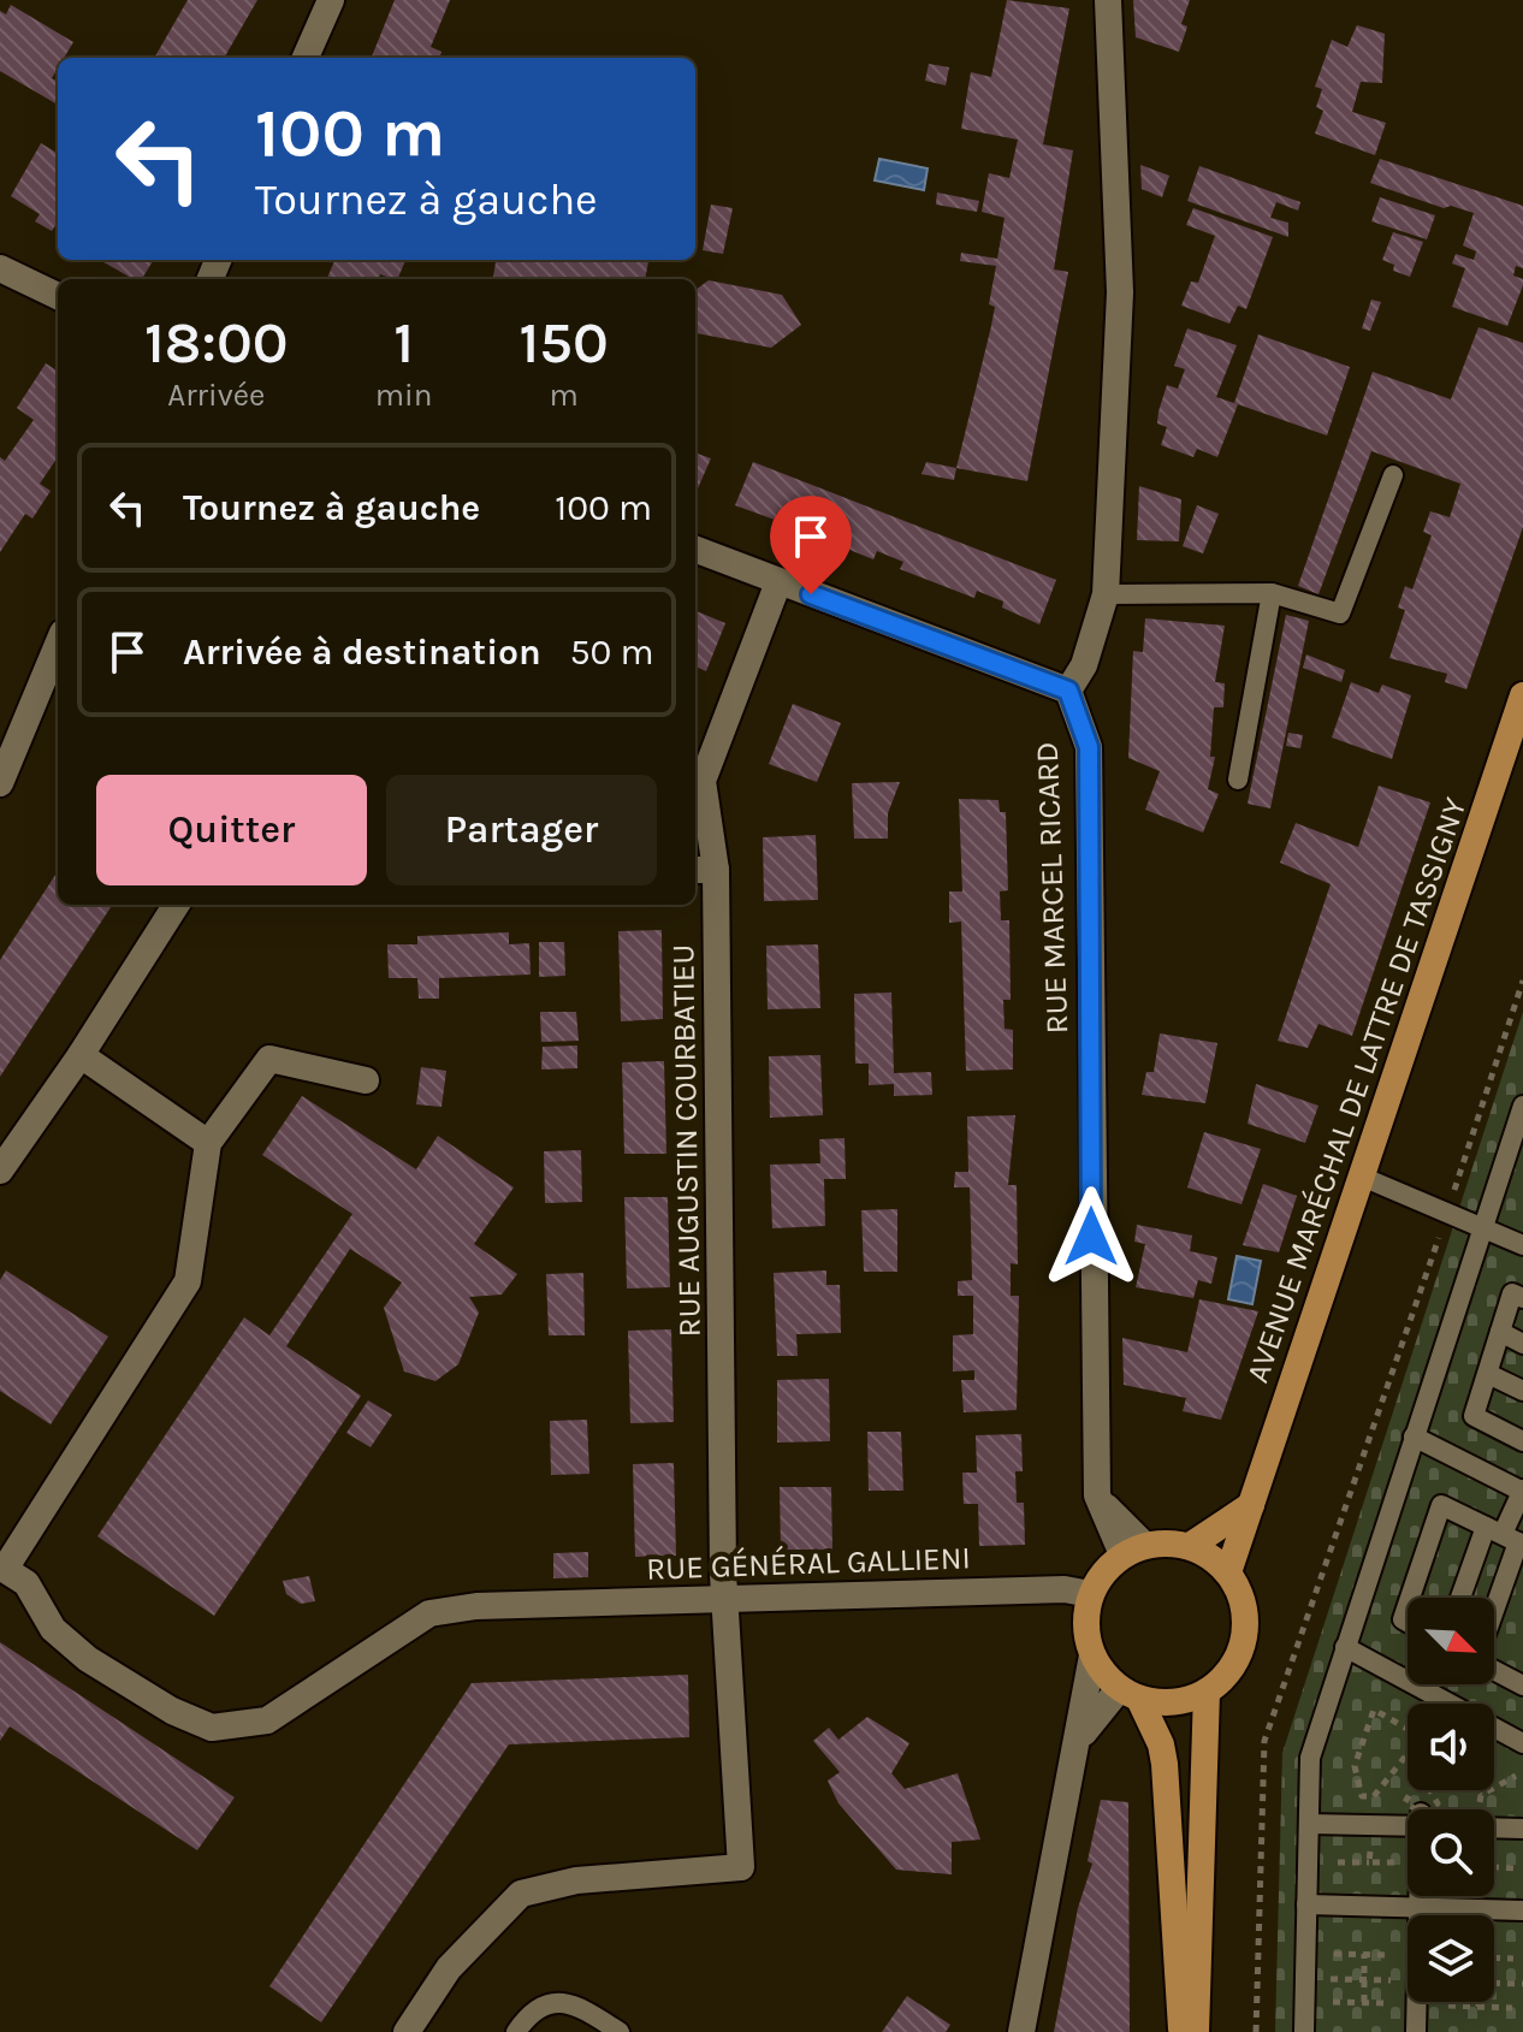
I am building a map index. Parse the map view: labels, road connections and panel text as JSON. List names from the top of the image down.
{
  "streets": {
    "main road": ["AVENUE MARÉCHAL DE LATTRE DE TASSIGNY"],
    "street": ["RUE MARCEL RICARD", "RUE AUGUSTIN COURBATIEU", "RUE GÉNÉRAL GALLIENI"]
  },
  "crossings": [
    ["RUE MARCEL RICARD", "AVENUE MARÉCHAL DE LATTRE DE TASSIGNY"],
    ["RUE MARCEL RICARD", "RUE GÉNÉRAL GALLIENI"],
    ["AVENUE MARÉCHAL DE LATTRE DE TASSIGNY", "RUE GÉNÉRAL GALLIENI"],
    ["RUE AUGUSTIN COURBATIEU", "RUE GÉNÉRAL GALLIENI"]
  ],
  "north": "bottom right",
  "page": {
    "turn": ["100 m", "Tournez à gauche"],
    "eta": [
      "18:00",
      "Arrivée",
      "1",
      "min",
      "150",
      "m"
    ],
    "list": [
      {
        "name": "Tournez à gauche",
        "value": "100 m"
      },
      {
        "name": "Arrivée à destination",
        "value": "50 m"
      }
    ],
    "buttons": ["Quitter", "Partager"]
  }
}
